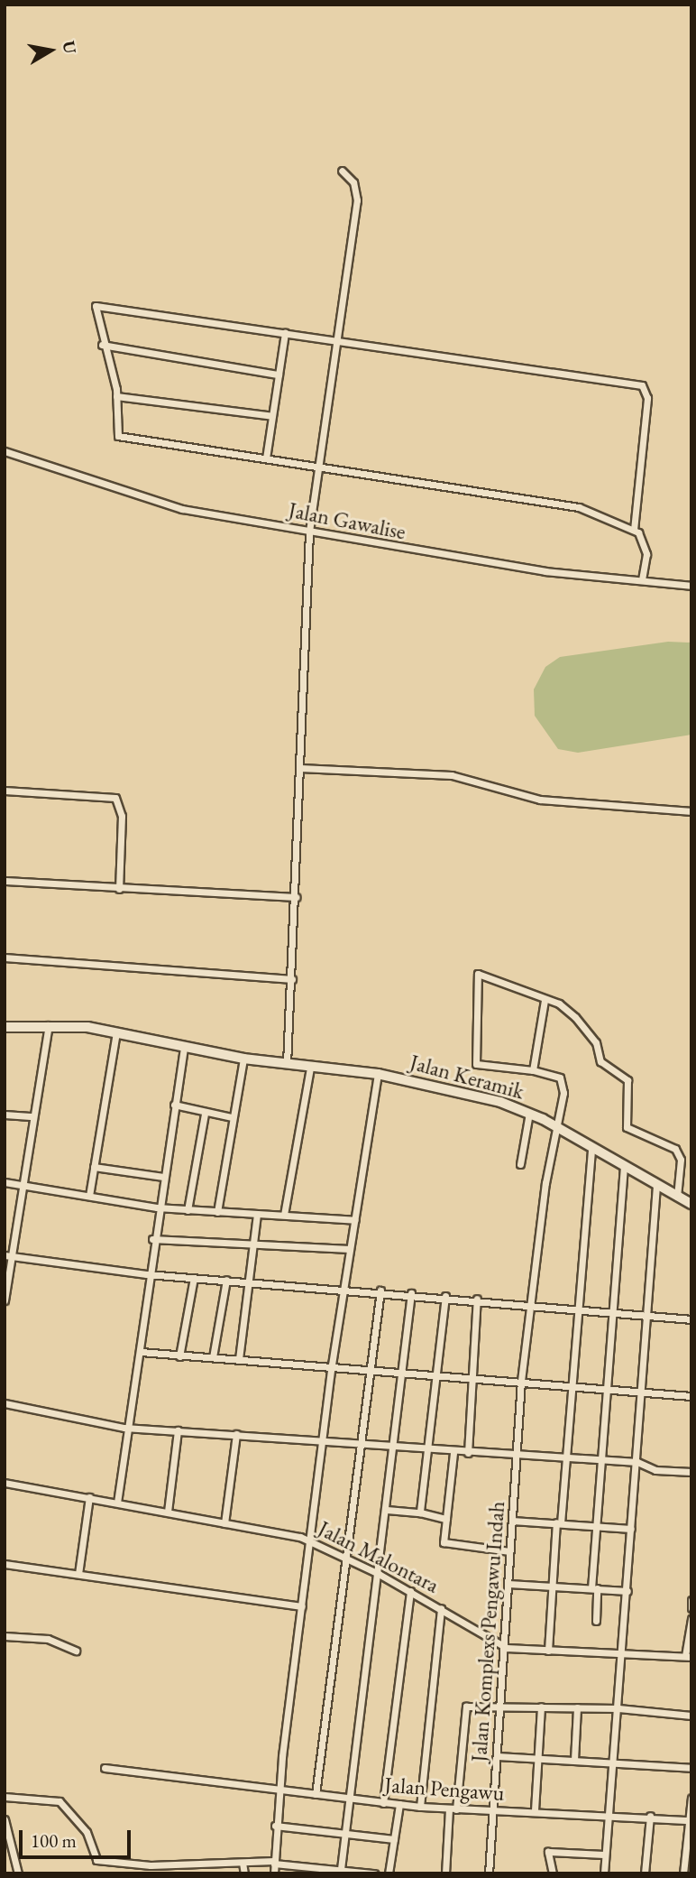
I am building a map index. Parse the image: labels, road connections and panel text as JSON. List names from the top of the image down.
{
  "streets": {
    "street": [
      "Jalan Gawalise",
      "Jalan Keramik",
      "Jalan Malontara",
      "Jalan Komplexs Pengawu Indah",
      "Jalan Pengawu"
    ]
  },
  "crossings": [
    ["Jalan Keramik", "Jalan Komplexs Pengawu Indah"],
    ["Jalan Malontara", "Jalan Komplexs Pengawu Indah"],
    ["Jalan Komplexs Pengawu Indah", "Jalan Pengawu"]
  ],
  "scale_bar": "100 m",
  "north": "right"
}
